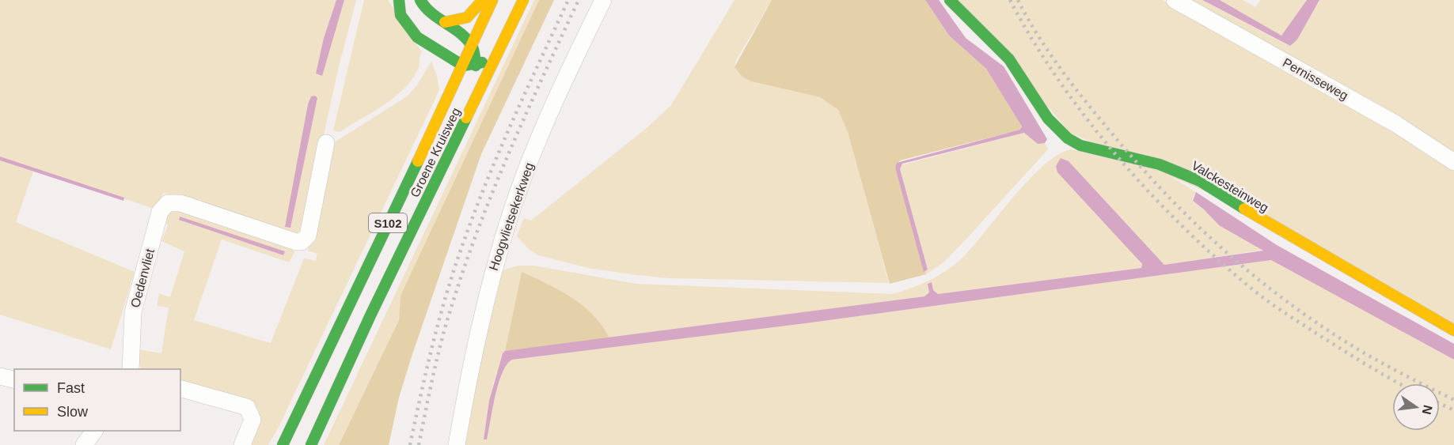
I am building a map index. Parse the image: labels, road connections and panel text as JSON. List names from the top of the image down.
{
  "streets": {
    "main road": ["Groene Kruisweg", "Valckesteinweg", "S102"],
    "street": ["Pernisseweg", "Hoogvlietsekerkweg", "Oedenvliet"]
  },
  "legend": ["Fast", "Slow"],
  "north": "right"
}
